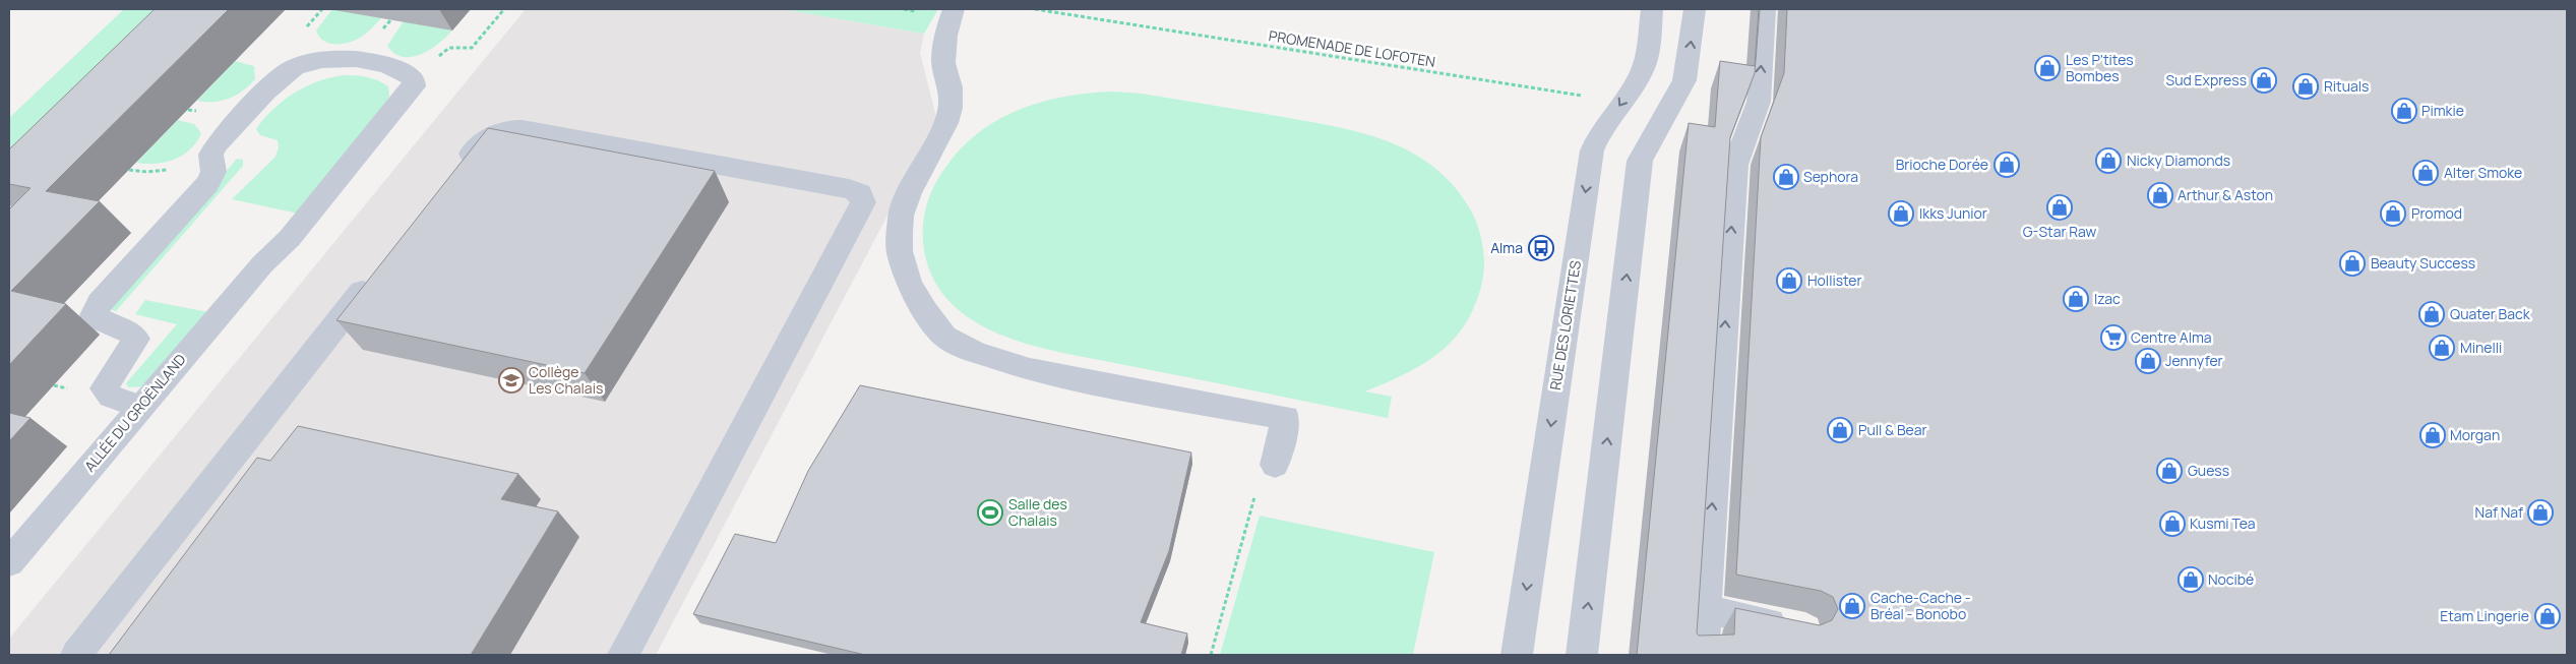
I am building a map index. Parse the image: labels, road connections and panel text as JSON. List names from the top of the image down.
{
  "streets": {
    "street": ["RUE DES LORIETTES", "ALLÉE DU GROËNLAND"],
    "path": ["PROMENADE DE LOFOTEN"]
  },
  "crossings": [
    ["PROMENADE DE LOFOTEN", "RUE DES LORIETTES"]
  ],
  "places": {
    "shop": [
      "Les P'tites Bombes",
      "Sud Express",
      "Rituals",
      "Pimkie",
      "Nicky Diamonds",
      "Brioche Dorée",
      "Alter Smoke",
      "Sephora",
      "Arthur & Aston",
      "G-Star Raw",
      "Ikks Junior",
      "Promod",
      "Beauty Success",
      "Hollister",
      "Izac",
      "Quater Back",
      "Minelli",
      "Jennyfer",
      "Pull & Bear",
      "Morgan",
      "Guess",
      "Naf Naf",
      "Kusmi Tea",
      "Nocibé",
      "Cache-Cache - Bréal - Bonobo",
      "Etam Lingerie"
    ],
    "bus stop": ["Alma"],
    "supermarket": ["Centre Alma"],
    "school or university": ["Collège Les Chalais"],
    "sports": ["Salle des Chalais"]
  }
}
